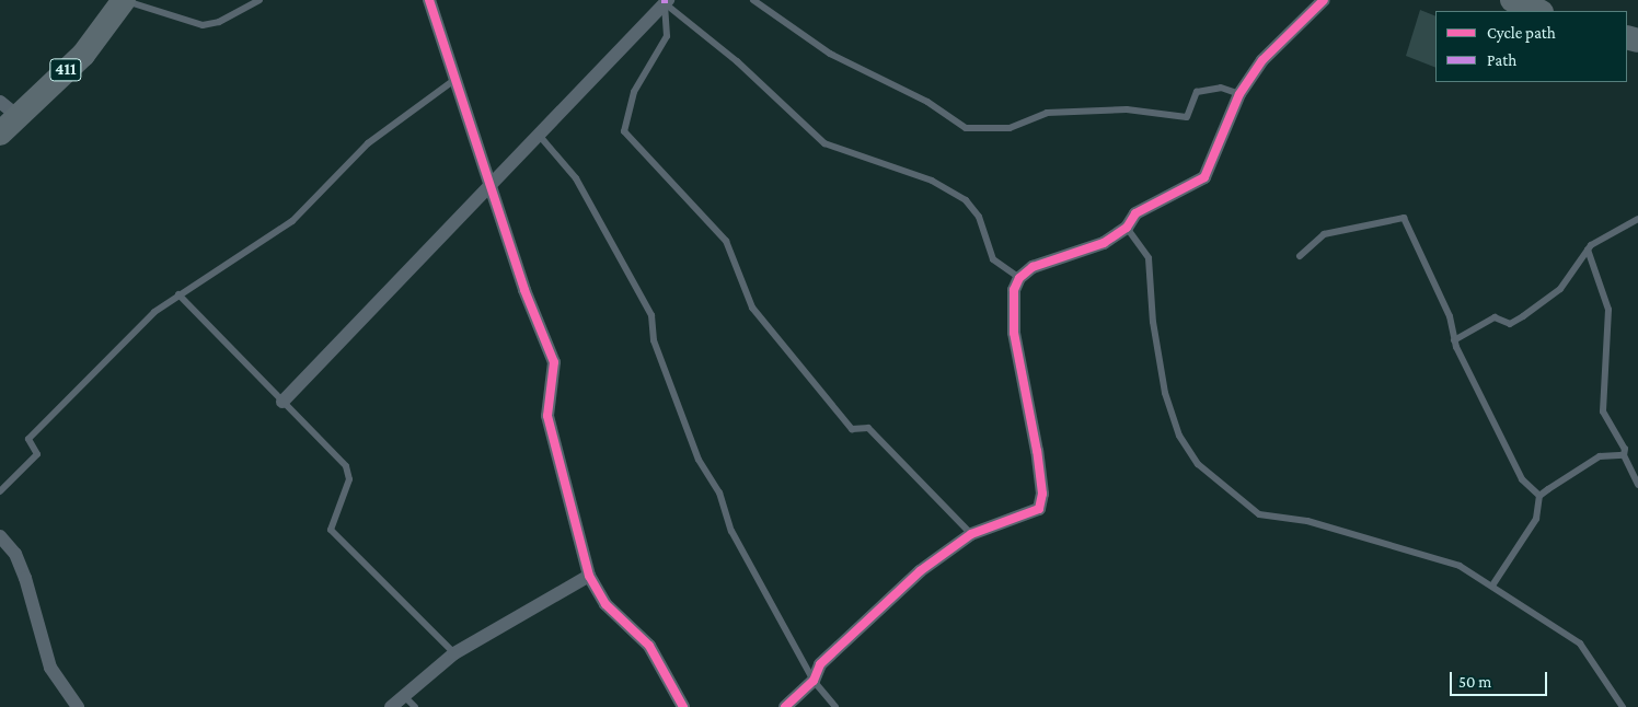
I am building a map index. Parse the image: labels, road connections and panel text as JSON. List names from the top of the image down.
{
  "streets": {
    "highway": ["411"]
  },
  "legend": ["Cycle path", "Path"],
  "scale_bar": "50 m"
}
